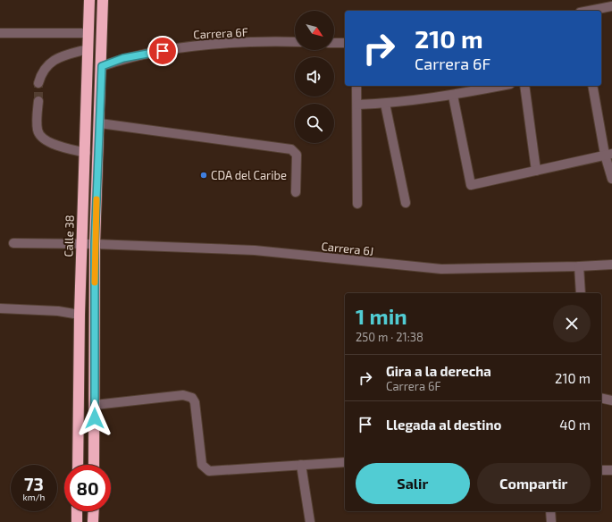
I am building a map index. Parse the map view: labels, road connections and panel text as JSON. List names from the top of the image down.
{
  "streets": {
    "highway": ["Calle 38"],
    "street": ["Carrera 6F", "Carrera 6J"]
  },
  "crossings": [
    ["Calle 38", "Carrera 6J"]
  ],
  "places": ["CDA del Caribe"],
  "north": "bottom right",
  "page": {
    "turn": ["210 m", "Carrera 6F"],
    "heading": ["1 min", "250 m · 21:38"],
    "list": [
      {
        "name": "Gira a la derecha",
        "note": "Carrera 6F",
        "value": "210 m"
      },
      {
        "name": "Llegada al destino",
        "value": "40 m"
      }
    ],
    "buttons": ["Salir", "Compartir"],
    "speed": "73 km/h",
    "limit": "80"
  }
}
